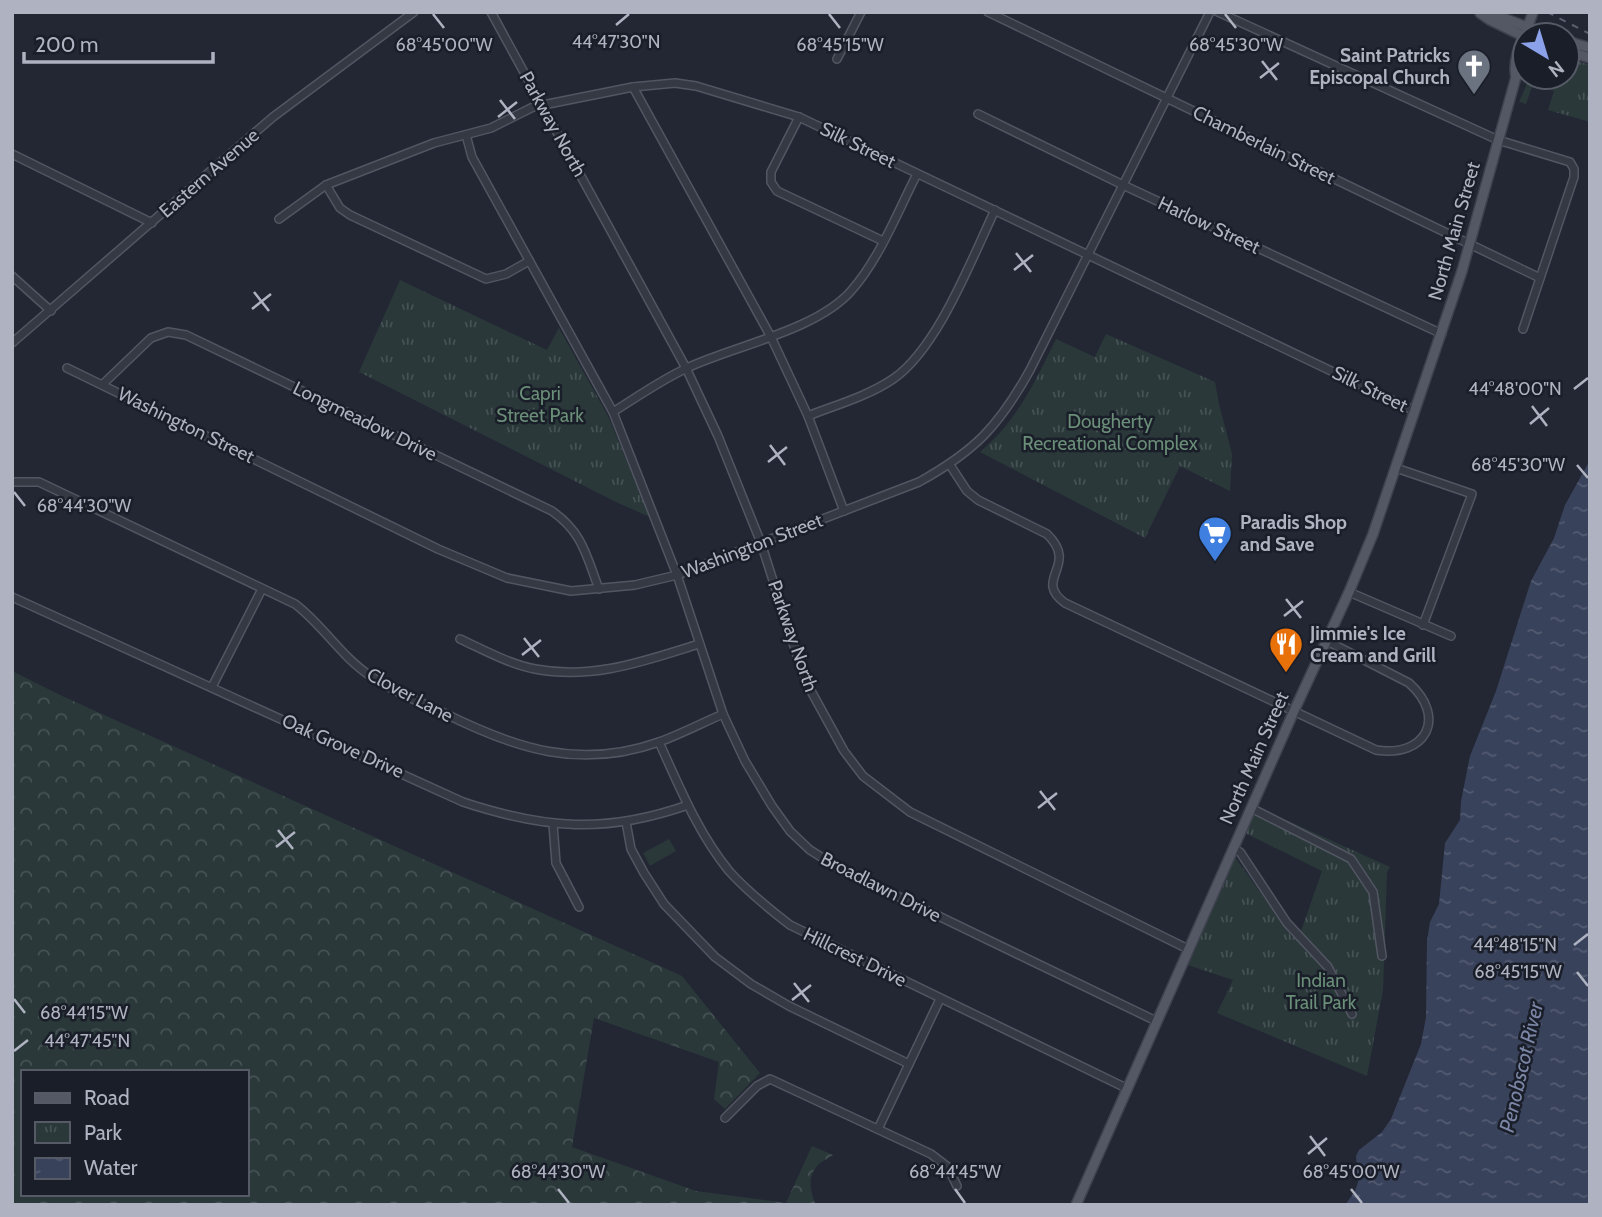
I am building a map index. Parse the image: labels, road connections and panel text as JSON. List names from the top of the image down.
{
  "streets": {
    "main road": ["North Main Street"],
    "street": [
      "Parkway North",
      "Silk Street",
      "Chamberlain Street",
      "Eastern Avenue",
      "Harlow Street",
      "Longmeadow Drive",
      "Washington Street",
      "Clover Lane",
      "Oak Grove Drive",
      "Broadlawn Drive",
      "Hillcrest Drive"
    ]
  },
  "crossings": [
    ["Parkway North", "Silk Street"],
    ["Parkway North", "North Main Street"],
    ["Parkway North", "Washington Street"],
    ["Silk Street", "North Main Street"],
    ["Silk Street", "Washington Street"],
    ["Silk Street", "Broadlawn Drive"],
    ["Chamberlain Street", "North Main Street"],
    ["Chamberlain Street", "Washington Street"],
    ["Harlow Street", "North Main Street"],
    ["Harlow Street", "Washington Street"],
    ["North Main Street", "Broadlawn Drive"],
    ["North Main Street", "Hillcrest Drive"],
    ["Longmeadow Drive", "Washington Street"],
    ["Washington Street", "Broadlawn Drive"],
    ["Clover Lane", "Broadlawn Drive"],
    ["Clover Lane", "Hillcrest Drive"],
    ["Oak Grove Drive", "Hillcrest Drive"]
  ],
  "water": ["Penobscot River"],
  "parks": ["Capri Street Park", "Dougherty Recreational Complex", "Indian Trail Park"],
  "places": {
    "church": ["Saint Patricks Episcopal Church"],
    "supermarket": ["Paradis Shop and Save"],
    "restaurant": ["Jimmie's Ice Cream and Grill"]
  },
  "legend": ["Road", "Park", "Water"],
  "scale_bar": "200 m",
  "north": "bottom right",
  "coordinates": [
    "44°47'30\"N",
    "68°45'00\"W",
    "68°45'15\"W",
    "68°45'30\"W",
    "44°48'00\"N",
    "68°44'30\"W",
    "44°48'15\"N",
    "68°44'15\"W",
    "44°47'45\"N",
    "68°44'45\"W"
  ]
}
